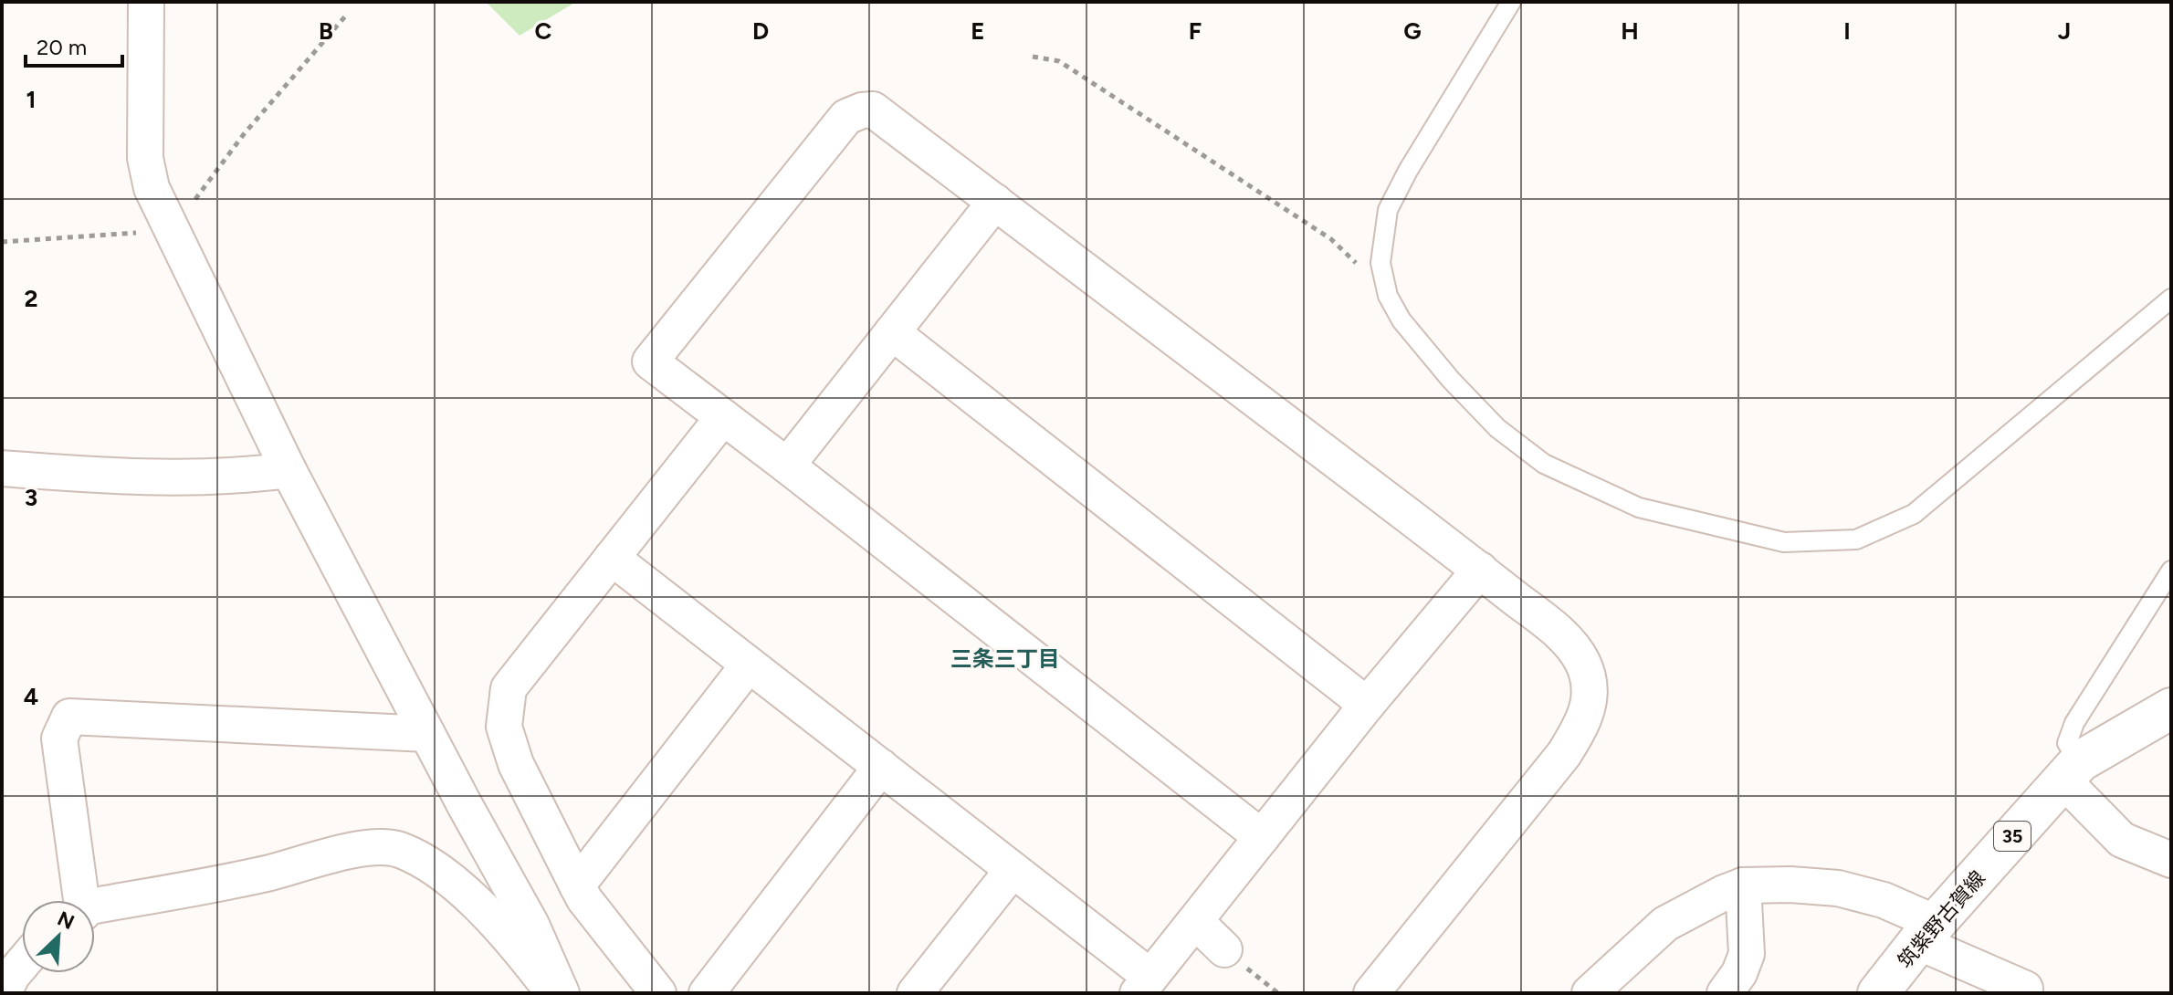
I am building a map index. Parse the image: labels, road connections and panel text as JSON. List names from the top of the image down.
{
  "streets": {
    "main road": ["35", "筑紫野古賀線"]
  },
  "districts": ["三条三丁目"],
  "scale_bar": "20 m",
  "north": "top right",
  "grid": {
    "columns": [
      "B",
      "C",
      "D",
      "E",
      "F",
      "G",
      "H",
      "I",
      "J"
    ],
    "rows": [
      "1",
      "2",
      "3",
      "4"
    ]
  }
}
